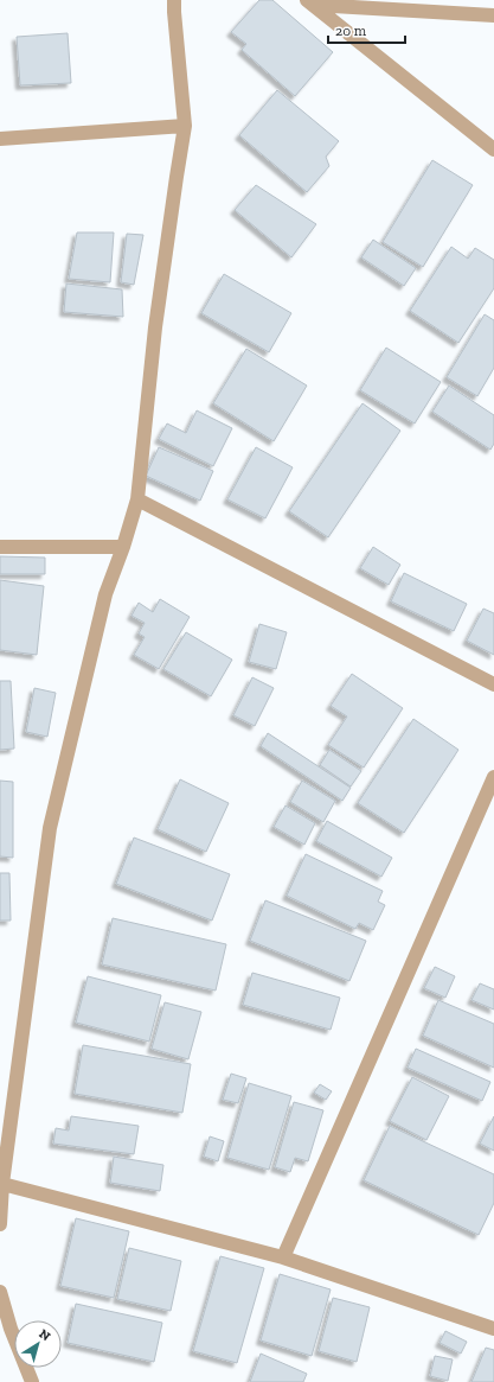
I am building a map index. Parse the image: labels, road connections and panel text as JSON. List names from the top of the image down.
{
  "scale_bar": "20 m",
  "north": "top right"
}
